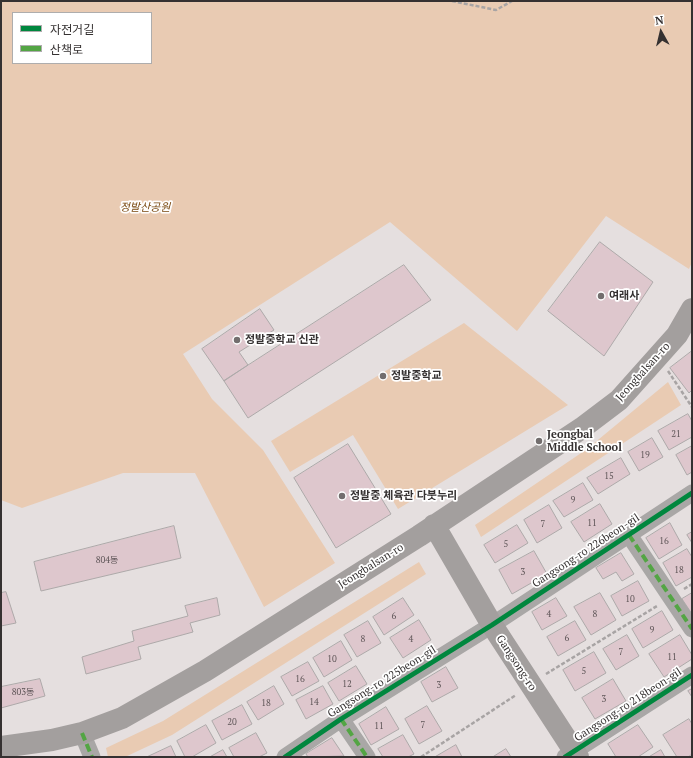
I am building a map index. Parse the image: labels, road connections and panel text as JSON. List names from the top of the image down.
{
  "streets": {
    "main road": ["Jeongbalsan-ro", "Gangsong-ro"],
    "street": ["Gangsong-ro 226beon-gil", "Gangsong-ro 225beon-gil", "Gangsong-ro 218beon-gil"]
  },
  "crossings": [
    ["Jeongbalsan-ro", "Gangsong-ro"],
    ["Gangsong-ro 226beon-gil", "Gangsong-ro"],
    ["Gangsong-ro 226beon-gil", "Gangsong-ro 225beon-gil"],
    ["Gangsong-ro", "Gangsong-ro 225beon-gil"],
    ["Gangsong-ro", "Gangsong-ro 218beon-gil"]
  ],
  "parks": ["정발산공원"],
  "places": [
    "여래사",
    "정발중학교 신관",
    "정발중학교",
    "Jeongbal Middle School",
    "정발중 체육관 다붓누리"
  ],
  "house_numbers": [
    "21",
    "19",
    "15",
    "9",
    "11",
    "7",
    "16",
    "5",
    "804동",
    "18",
    "3",
    "10",
    "4",
    "8",
    "6",
    "9",
    "6",
    "8",
    "4",
    "7",
    "11",
    "10",
    "5",
    "16",
    "12",
    "3",
    "803동",
    "3",
    "14",
    "18",
    "20",
    "7",
    "11"
  ],
  "legend": ["자전거길", "산책로"],
  "north": "top"
}
